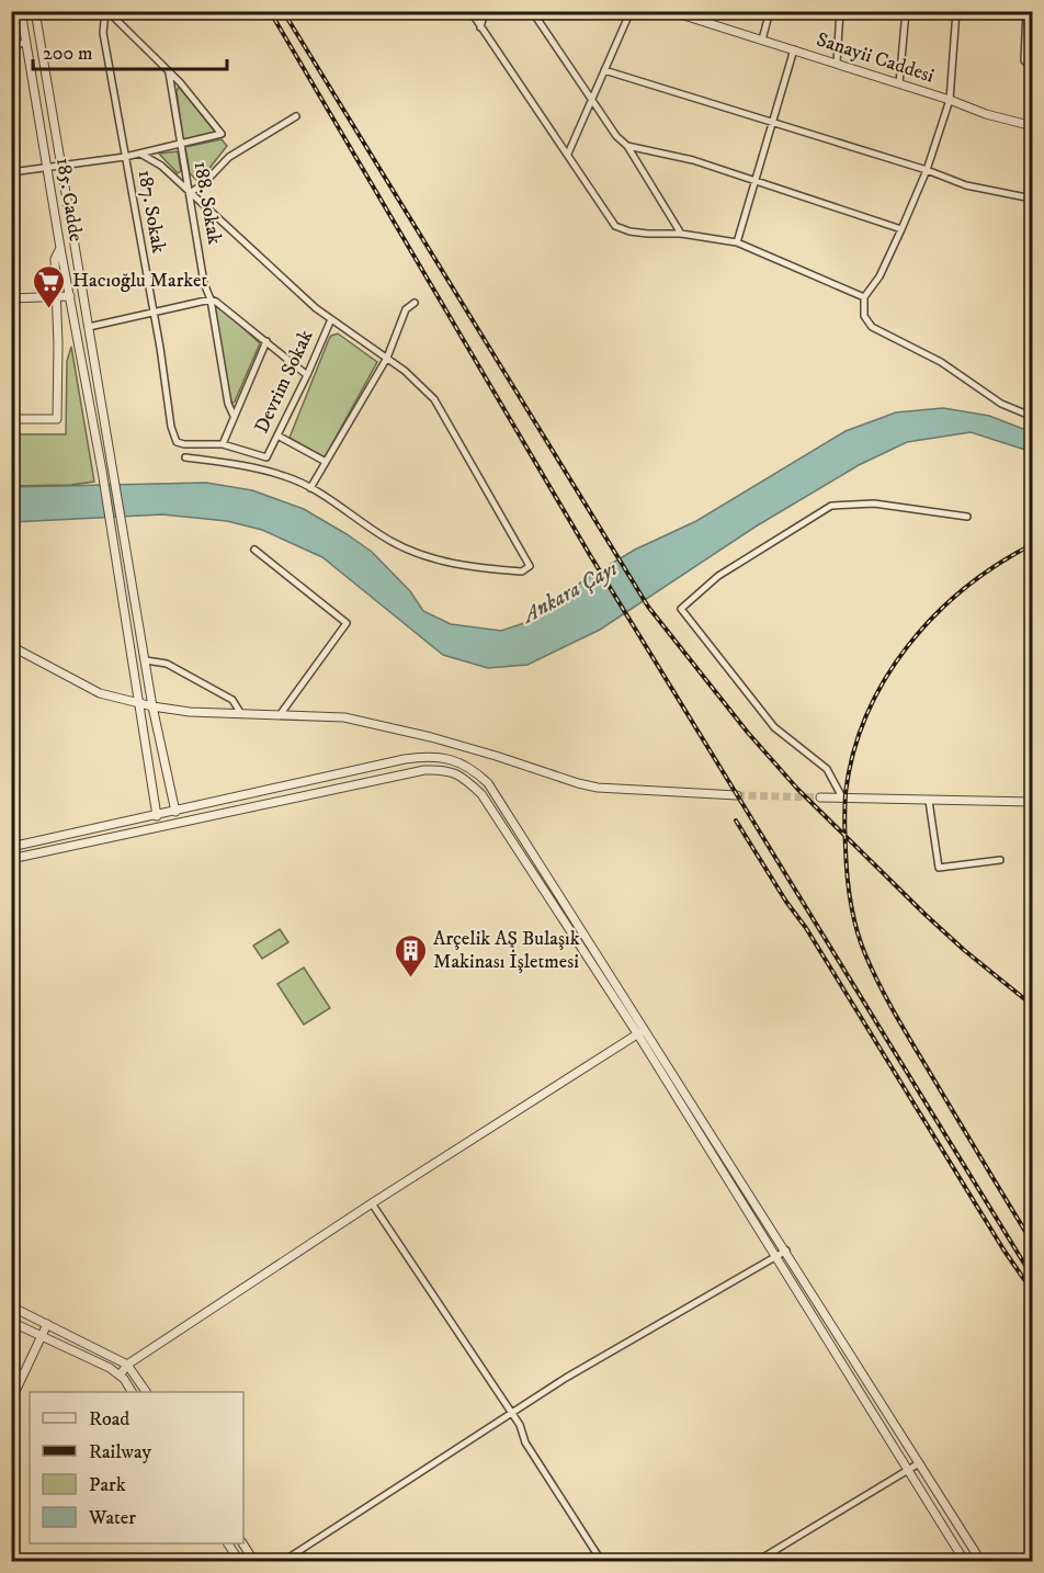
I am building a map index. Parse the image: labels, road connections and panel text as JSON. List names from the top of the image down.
{
  "streets": {
    "street": [
      "Sanayii Caddesi",
      "185. Cadde",
      "188. Sokak",
      "187. Sokak",
      "Devrim Sokak"
    ]
  },
  "crossings": [
    ["187. Sokak", "Devrim Sokak"]
  ],
  "water": ["Ankara Çayı"],
  "places": {
    "supermarket": ["Hacıoğlu Market"],
    "building": ["Arçelik AŞ Bulaşık Makinası İşletmesi"]
  },
  "legend": [
    "Road",
    "Railway",
    "Park",
    "Water"
  ],
  "scale_bar": "200 m"
}
